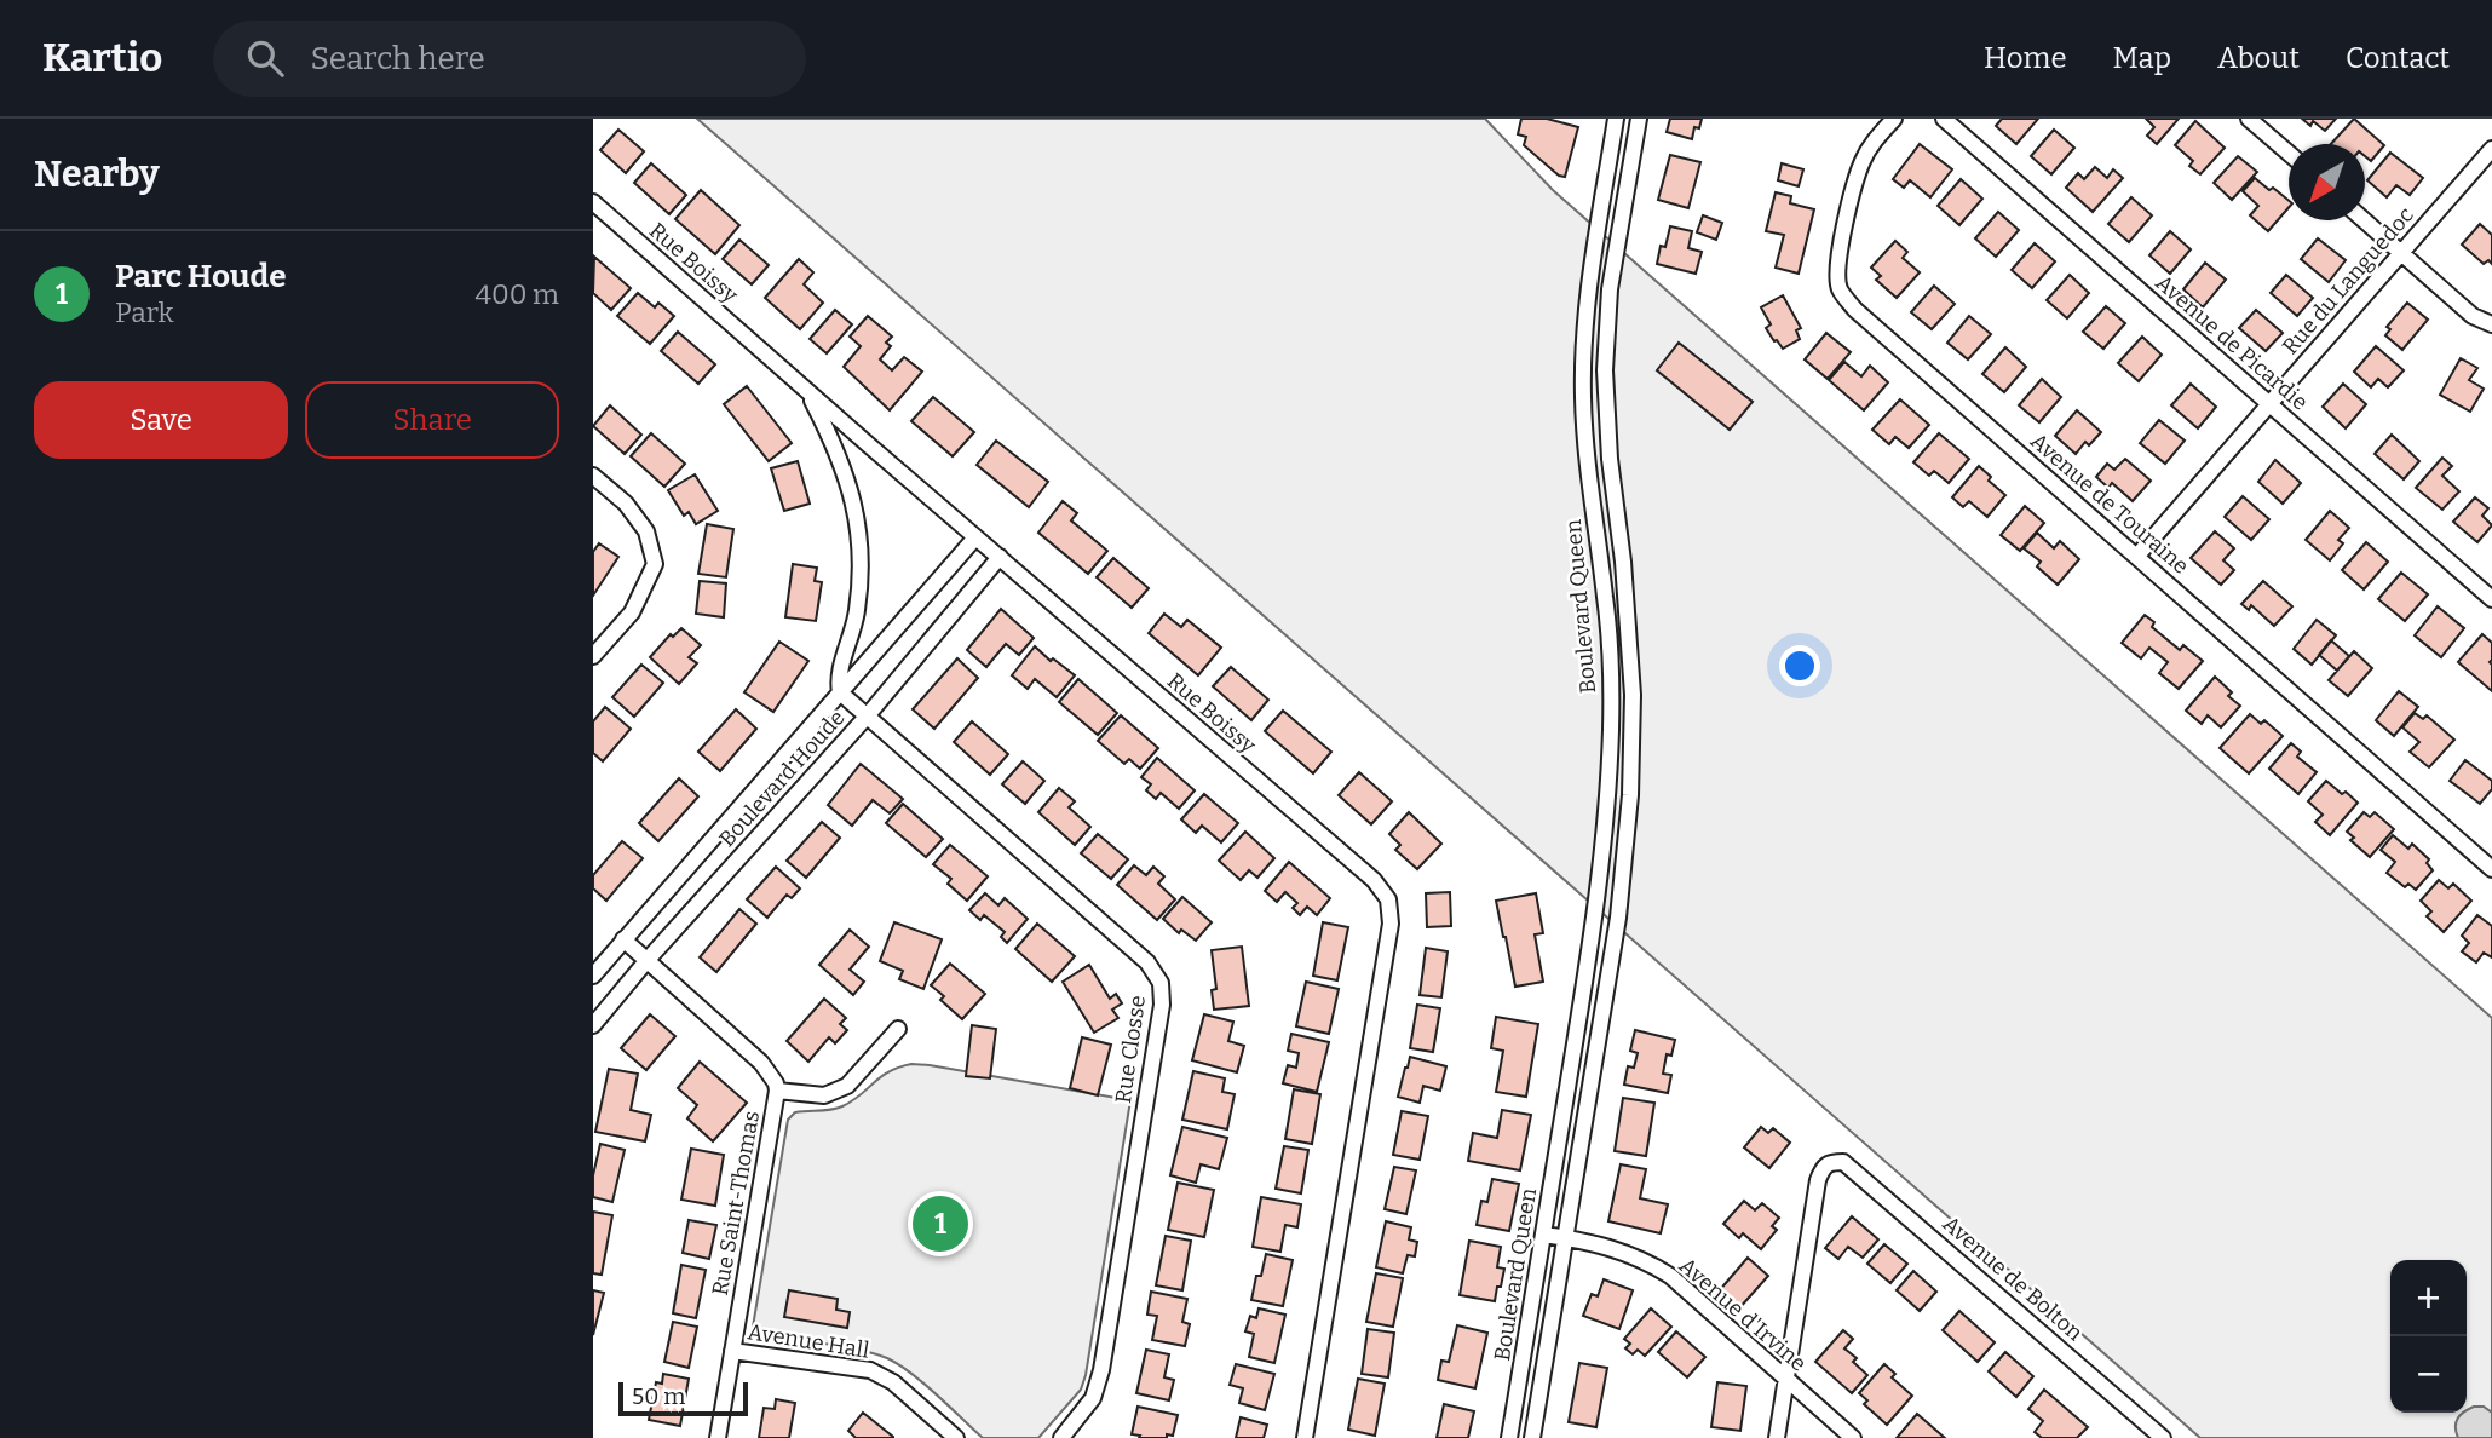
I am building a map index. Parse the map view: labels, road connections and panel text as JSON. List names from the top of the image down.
{
  "streets": {
    "street": [
      "Rue Boissy",
      "Rue du Languedoc",
      "Avenue de Picardie",
      "Avenue de Touraine",
      "Boulevard Queen",
      "Boulevard Houde",
      "Rue Closse",
      "Rue Saint-Thomas",
      "Avenue de Bolton",
      "Avenue d'Irvine",
      "Avenue Hall"
    ]
  },
  "crossings": [
    ["Rue Boissy", "Boulevard Houde"],
    ["Rue du Languedoc", "Avenue de Picardie"],
    ["Rue du Languedoc", "Avenue de Touraine"],
    ["Boulevard Queen", "Avenue d'Irvine"],
    ["Boulevard Houde", "Rue Closse"],
    ["Boulevard Houde", "Rue Saint-Thomas"],
    ["Rue Saint-Thomas", "Avenue Hall"],
    ["Avenue de Bolton", "Avenue d'Irvine"]
  ],
  "scale_bar": "50 m",
  "north": "bottom left",
  "page": {
    "header": "Kartio",
    "search": "Search here",
    "nav": [
      "Home",
      "Map",
      "About",
      "Contact"
    ],
    "heading": "Nearby",
    "list": [
      {
        "mark": "1",
        "name": "Parc Houde",
        "note": "Park",
        "value": "400 m"
      }
    ],
    "buttons": ["Save", "Share"],
    "pins": "1",
    "map_buttons": ["+", "−"],
    "scale": "50 m"
  }
}
